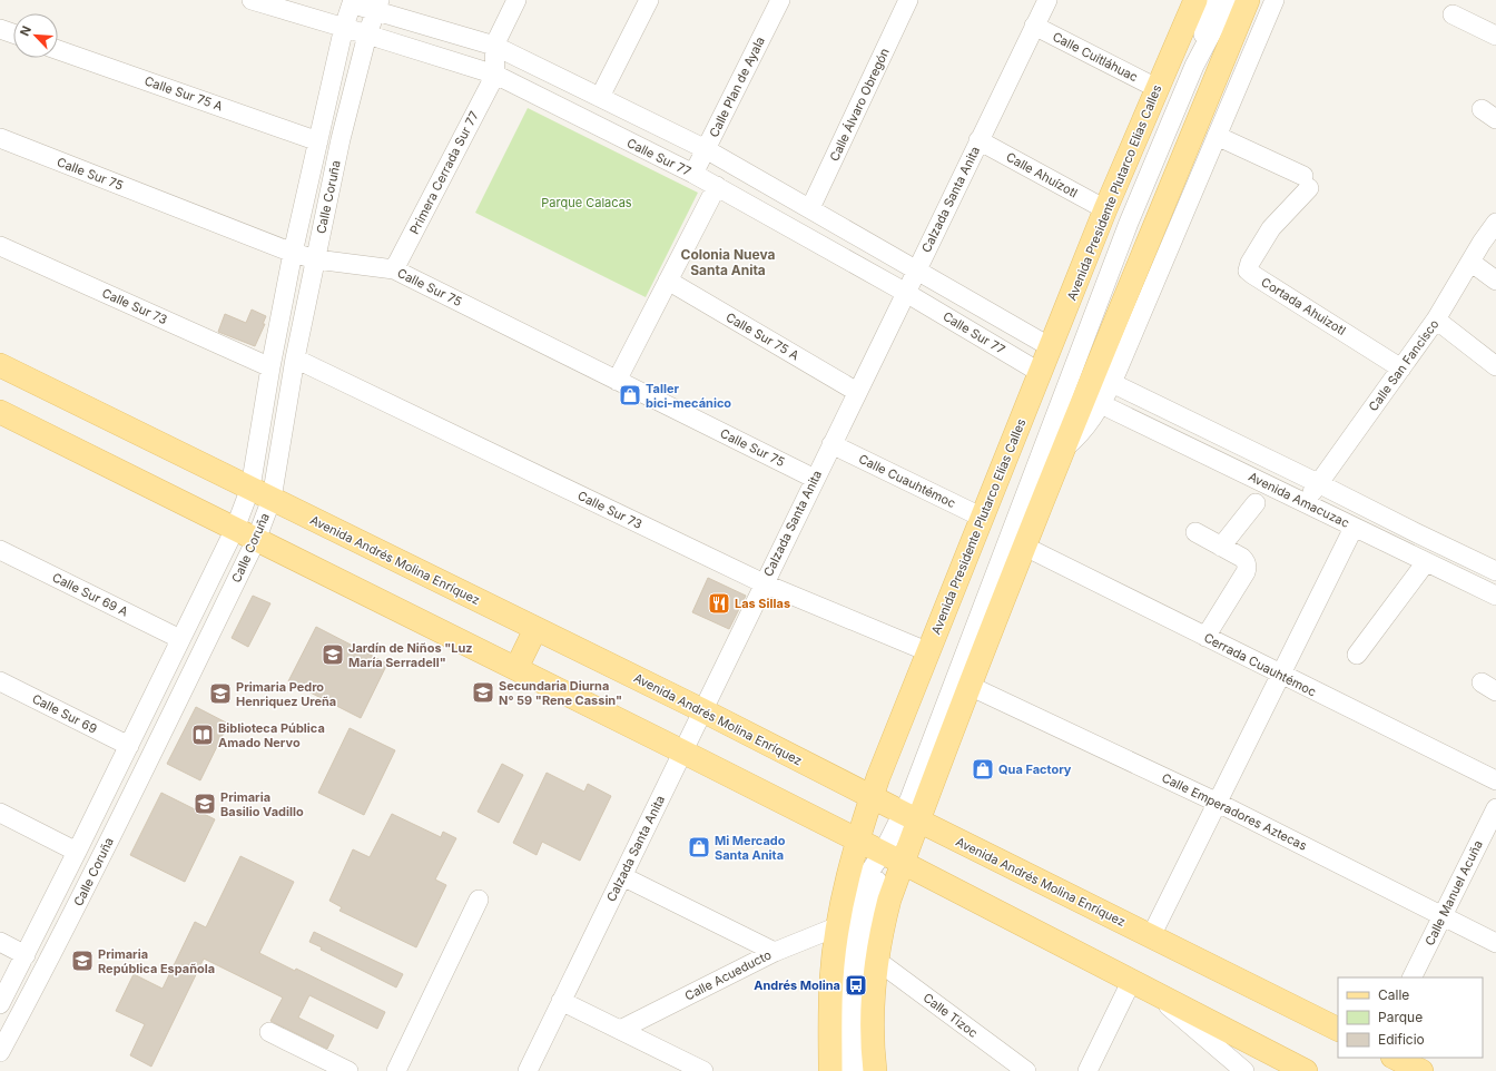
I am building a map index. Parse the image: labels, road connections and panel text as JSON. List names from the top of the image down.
{
  "streets": {
    "main road": ["Avenida Presidente Plutarco Elías Calles", "Avenida Andrés Molina Enríquez"],
    "street": [
      "Calle Cuitláhuac",
      "Calle Plan de Ayala",
      "Calle Sur 75 A",
      "Calle Álvaro Obregón",
      "Calle Sur 77",
      "Primera Cerrada Sur 77",
      "Calle Sur 75",
      "Calle Ahuízotl",
      "Calle Coruña",
      "Calzada Santa Anita",
      "Calle Sur 73",
      "Cortada Ahuizotl",
      "Calle San Fancisco",
      "Calle Cuauhtémoc",
      "Avenida Amacuzac",
      "Calle Sur 69 A",
      "Cerrada Cuauhtémoc",
      "Calle Sur 69",
      "Calle Emperadores Aztecas",
      "Calle Manuel Acuña",
      "Calle Acueducto",
      "Calle Tizoc"
    ]
  },
  "crossings": [
    ["Calle Cuitláhuac", "Avenida Presidente Plutarco Elías Calles"],
    ["Calle Cuitláhuac", "Calzada Santa Anita"],
    ["Calle Plan de Ayala", "Calle Sur 77"],
    ["Calle Sur 75 A", "Calle Coruña"],
    ["Calle Sur 75 A", "Calzada Santa Anita"],
    ["Calle Álvaro Obregón", "Calle Sur 77"],
    ["Calle Sur 77", "Primera Cerrada Sur 77"],
    ["Calle Sur 77", "Avenida Presidente Plutarco Elías Calles"],
    ["Calle Sur 77", "Calle Coruña"],
    ["Calle Sur 77", "Calzada Santa Anita"],
    ["Primera Cerrada Sur 77", "Calle Sur 75"],
    ["Calle Sur 75", "Calle Coruña"],
    ["Calle Sur 75", "Calzada Santa Anita"],
    ["Calle Ahuízotl", "Avenida Presidente Plutarco Elías Calles"],
    ["Calle Ahuízotl", "Calzada Santa Anita"],
    ["Avenida Presidente Plutarco Elías Calles", "Calle Sur 73"],
    ["Avenida Presidente Plutarco Elías Calles", "Calle Cuauhtémoc"],
    ["Avenida Presidente Plutarco Elías Calles", "Avenida Andrés Molina Enríquez"],
    ["Avenida Presidente Plutarco Elías Calles", "Calle Acueducto"],
    ["Calle Coruña", "Calle Sur 73"],
    ["Calle Coruña", "Avenida Andrés Molina Enríquez"],
    ["Calle Coruña", "Calle Sur 69 A"],
    ["Calle Coruña", "Calle Sur 69"],
    ["Calzada Santa Anita", "Calle Sur 73"],
    ["Calzada Santa Anita", "Calle Cuauhtémoc"],
    ["Calzada Santa Anita", "Avenida Andrés Molina Enríquez"],
    ["Cortada Ahuizotl", "Calle San Fancisco"],
    ["Calle San Fancisco", "Avenida Amacuzac"],
    ["Calle Emperadores Aztecas", "Calle Manuel Acuña"]
  ],
  "districts": ["Colonia Nueva Santa Anita"],
  "parks": ["Parque Calacas"],
  "places": {
    "shop": ["Taller bici-mecánico", "Qua Factory", "Mi Mercado Santa Anita"],
    "restaurant": ["Las Sillas"],
    "school or university": [
      "Jardín de Niños \"Luz María Serradell\"",
      "Secundaria Diurna N° 59 \"Rene Cassin\"",
      "Primaria Pedro Henriquez Ureña",
      "Primaria Basilio Vadillo",
      "Primaria República Española"
    ],
    "library": ["Biblioteca Pública Amado Nervo"],
    "bus stop": ["Andrés Molina"]
  },
  "legend": ["Calle", "Parque", "Edificio"],
  "north": "top left"
}
